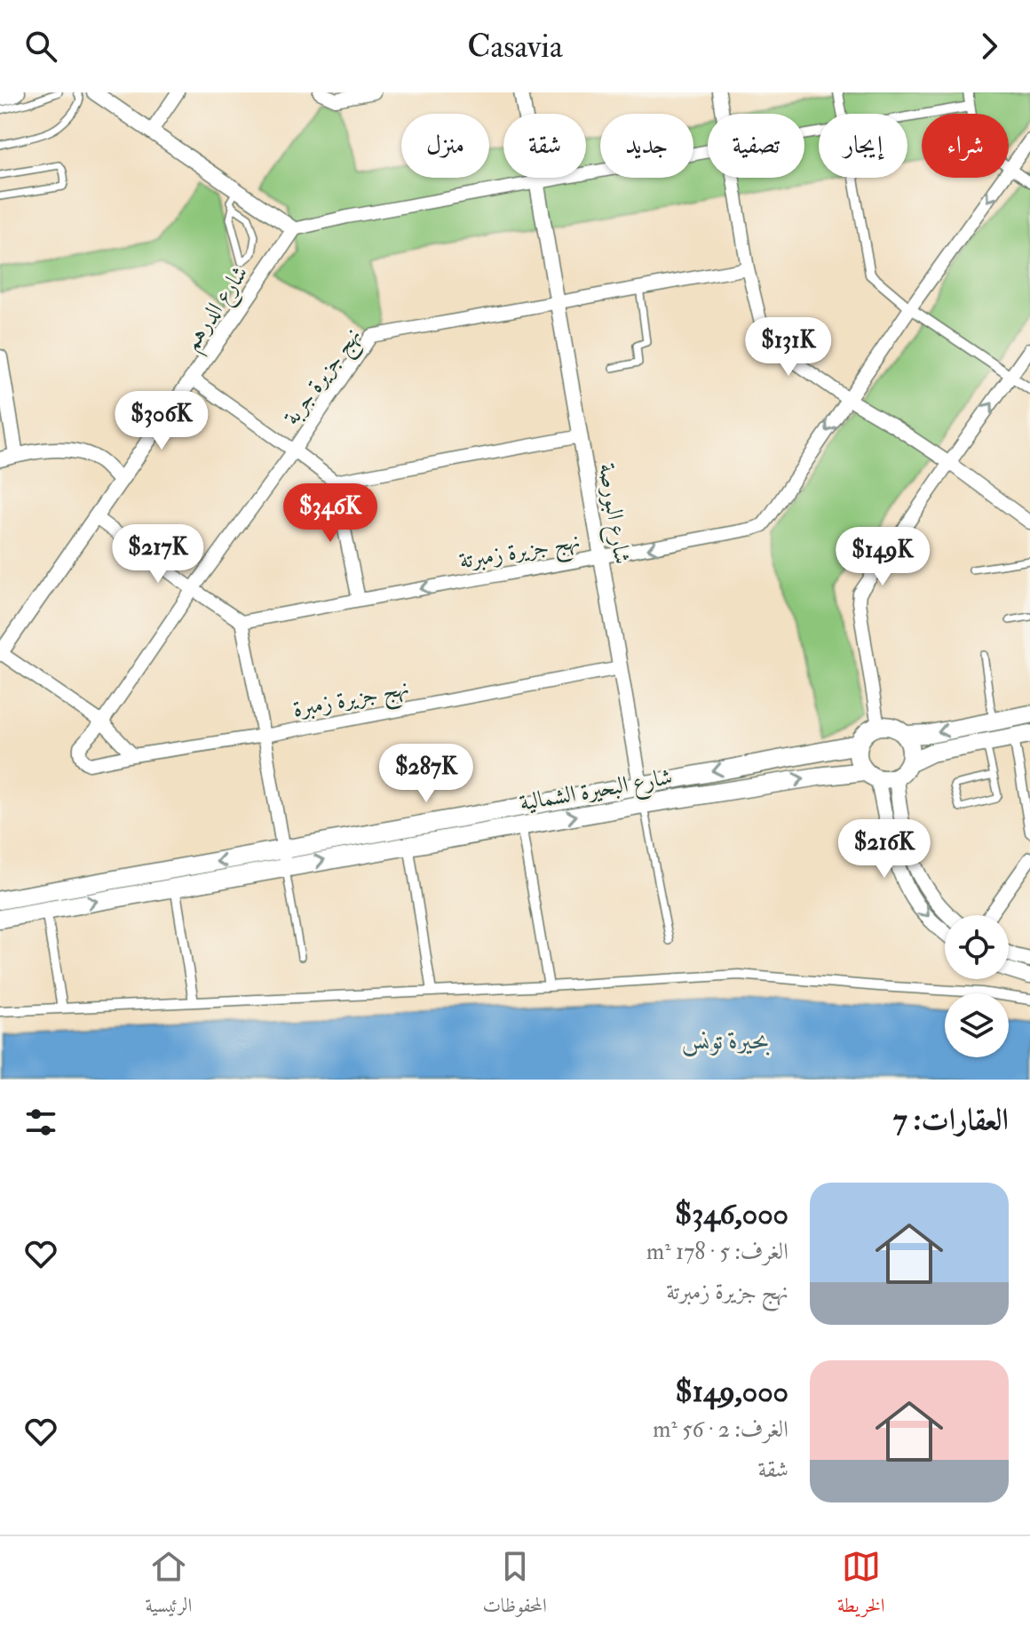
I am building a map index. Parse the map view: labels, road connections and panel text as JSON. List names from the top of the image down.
{
  "streets": {
    "main road": ["شارع البحيرة الشمالية"],
    "street": [
      "شارع الدرهم",
      "نهج جزيرة جربة",
      "شارع البورصة",
      "نهج جزيرة زمبرتة",
      "نهج جزيرة زمبرة"
    ]
  },
  "crossings": [
    ["نهج جزيرة جربة", "شارع البورصة"],
    ["نهج جزيرة جربة", "نهج جزيرة زمبرة"],
    ["شارع البورصة", "نهج جزيرة زمبرتة"],
    ["شارع البورصة", "نهج جزيرة زمبرة"],
    ["شارع البورصة", "شارع البحيرة الشمالية"]
  ],
  "one_way": ["نهج جزيرة زمبرتة"],
  "water": ["بحيرة تونس"],
  "page": {
    "header": "Casavia",
    "chip": [
      "شراء",
      "إيجار",
      "تصفية",
      "جديد",
      "شقة",
      "منزل"
    ],
    "price": [
      "$131K",
      "$306K",
      "$346K",
      "$217K",
      "$149K",
      "$287K",
      "$216K"
    ],
    "heading": "العقارات: 7",
    "list": [
      {
        "name": "$346,000",
        "note": "الغرف: 5 · 178 m² · نهج جزيرة زمبرتة"
      },
      {
        "name": "$149,000",
        "note": "الغرف: 2 · 56 m² · شقة"
      }
    ],
    "tabs": ["الخريطة", "المحفوظات", "الرئيسية"]
  }
}
